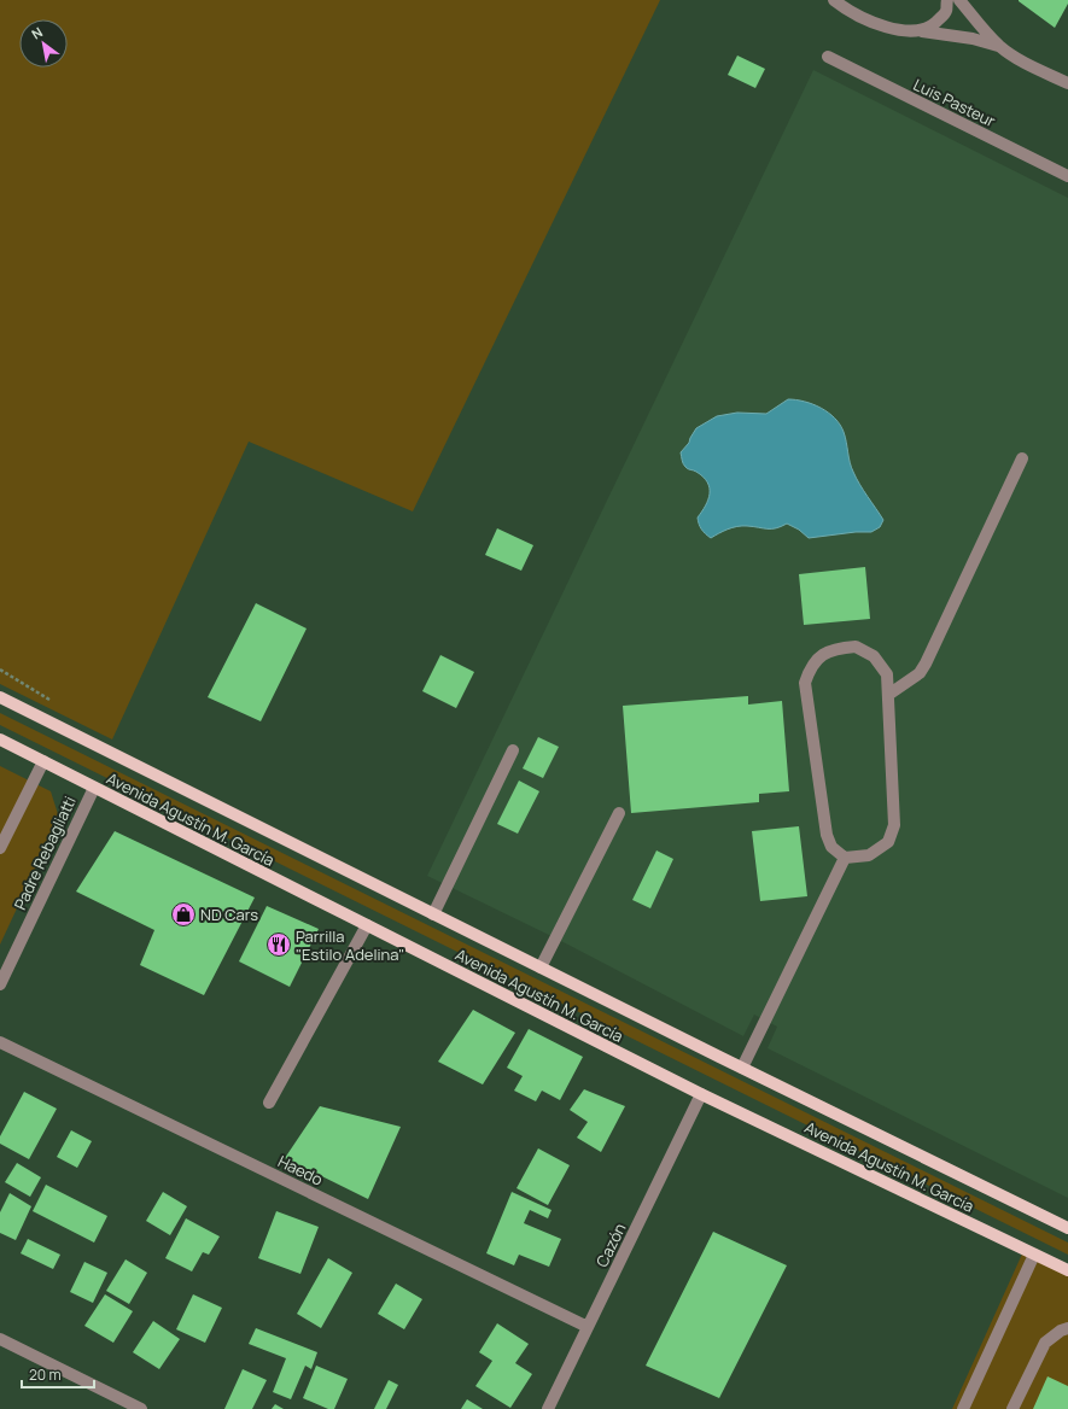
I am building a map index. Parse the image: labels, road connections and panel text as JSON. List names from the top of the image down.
{
  "streets": {
    "main road": ["Avenida Agustín M. García"],
    "street": [
      "Luis Pasteur",
      "Padre Rebagliatti",
      "Haedo",
      "Cazón"
    ]
  },
  "crossings": [
    ["Avenida Agustín M. García", "Padre Rebagliatti"],
    ["Avenida Agustín M. García", "Cazón"],
    ["Haedo", "Cazón"]
  ],
  "places": {
    "shop": ["ND Cars"],
    "restaurant": ["Parrilla \"Estilo Adelina\""]
  },
  "scale_bar": "20 m",
  "north": "top left"
}
